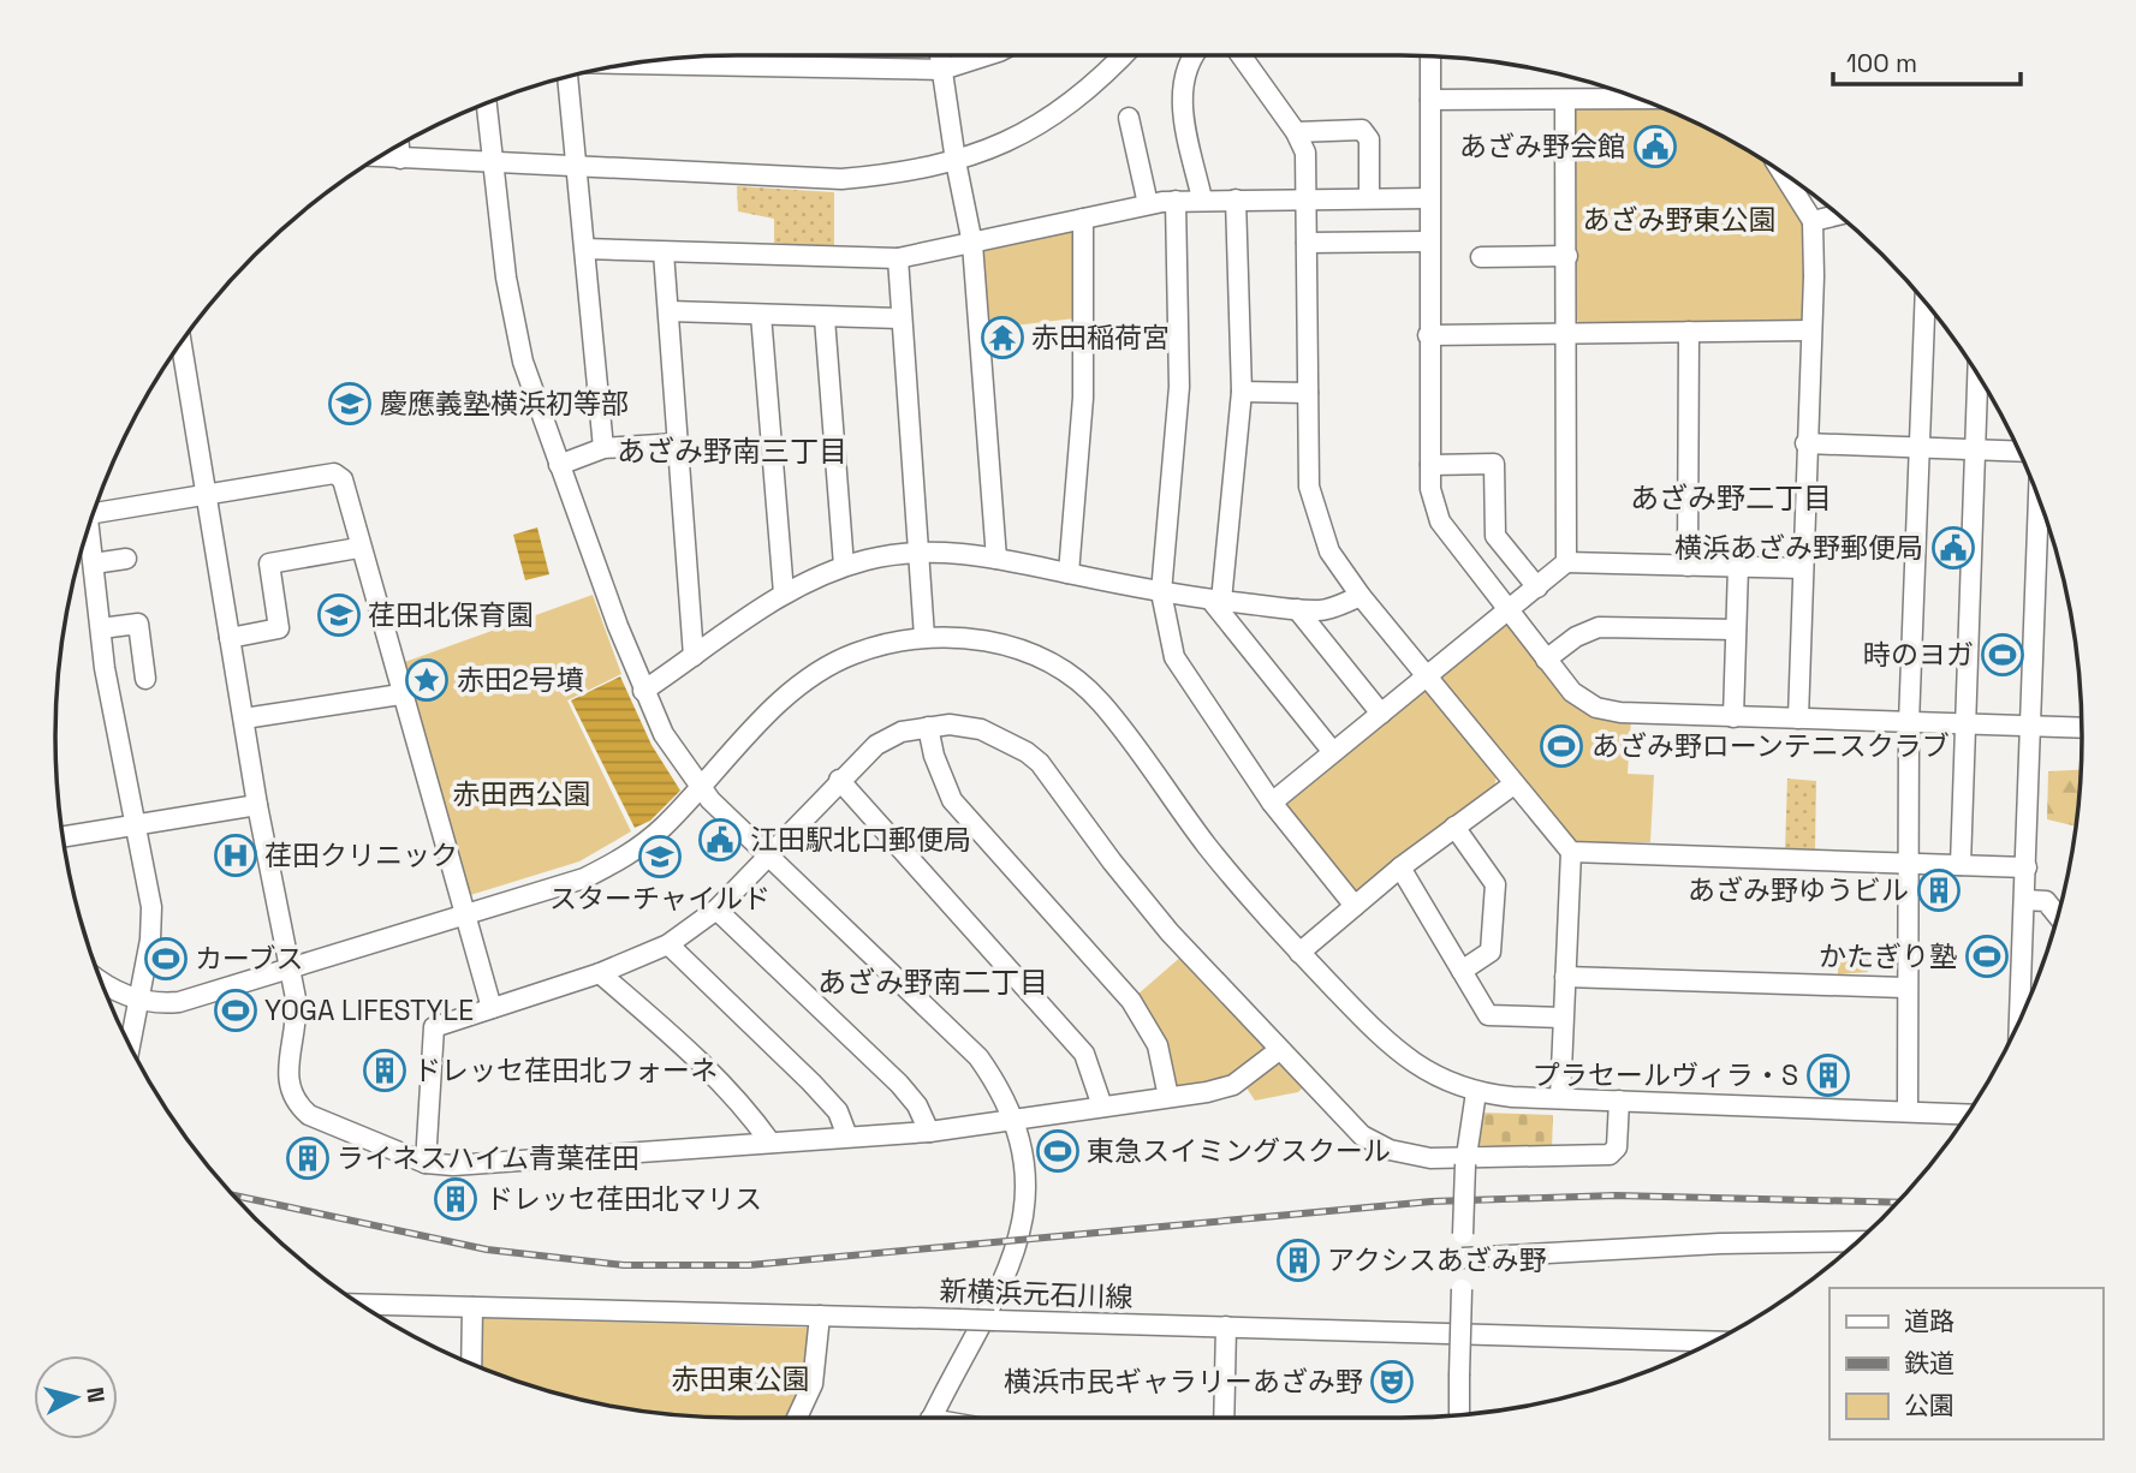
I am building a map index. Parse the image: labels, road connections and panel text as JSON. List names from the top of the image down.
{
  "streets": {
    "street": ["新横浜元石川線"]
  },
  "districts": ["あざみ野南三丁目", "あざみ野二丁目", "あざみ野南二丁目"],
  "parks": ["あざみ野東公園", "赤田西公園", "赤田東公園"],
  "places": {
    "public building": ["あざみ野会館", "横浜あざみ野郵便局", "江田駅北口郵便局"],
    "temple": ["赤田稲荷宮"],
    "school or university": ["慶應義塾横浜初等部", "荏田北保育園", "スターチャイルド"],
    "sports": [
      "時のヨガ",
      "あざみ野ローンテニスクラブ",
      "かたぎり塾",
      "カーブス",
      "YOGA LIFESTYLE",
      "東急スイミングスクール"
    ],
    "place": ["赤田2号墳"],
    "hospital": ["荏田クリニック"],
    "building": [
      "あざみ野ゆうビル",
      "ドレッセ荏田北フォーネ",
      "プラセールヴィラ・S",
      "ライネスハイム青葉荏田",
      "ドレッセ荏田北マリス",
      "アクシスあざみ野"
    ],
    "theatre": ["横浜市民ギャラリーあざみ野"]
  },
  "legend": ["道路", "鉄道", "公園"],
  "scale_bar": "100 m",
  "north": "right"
}
